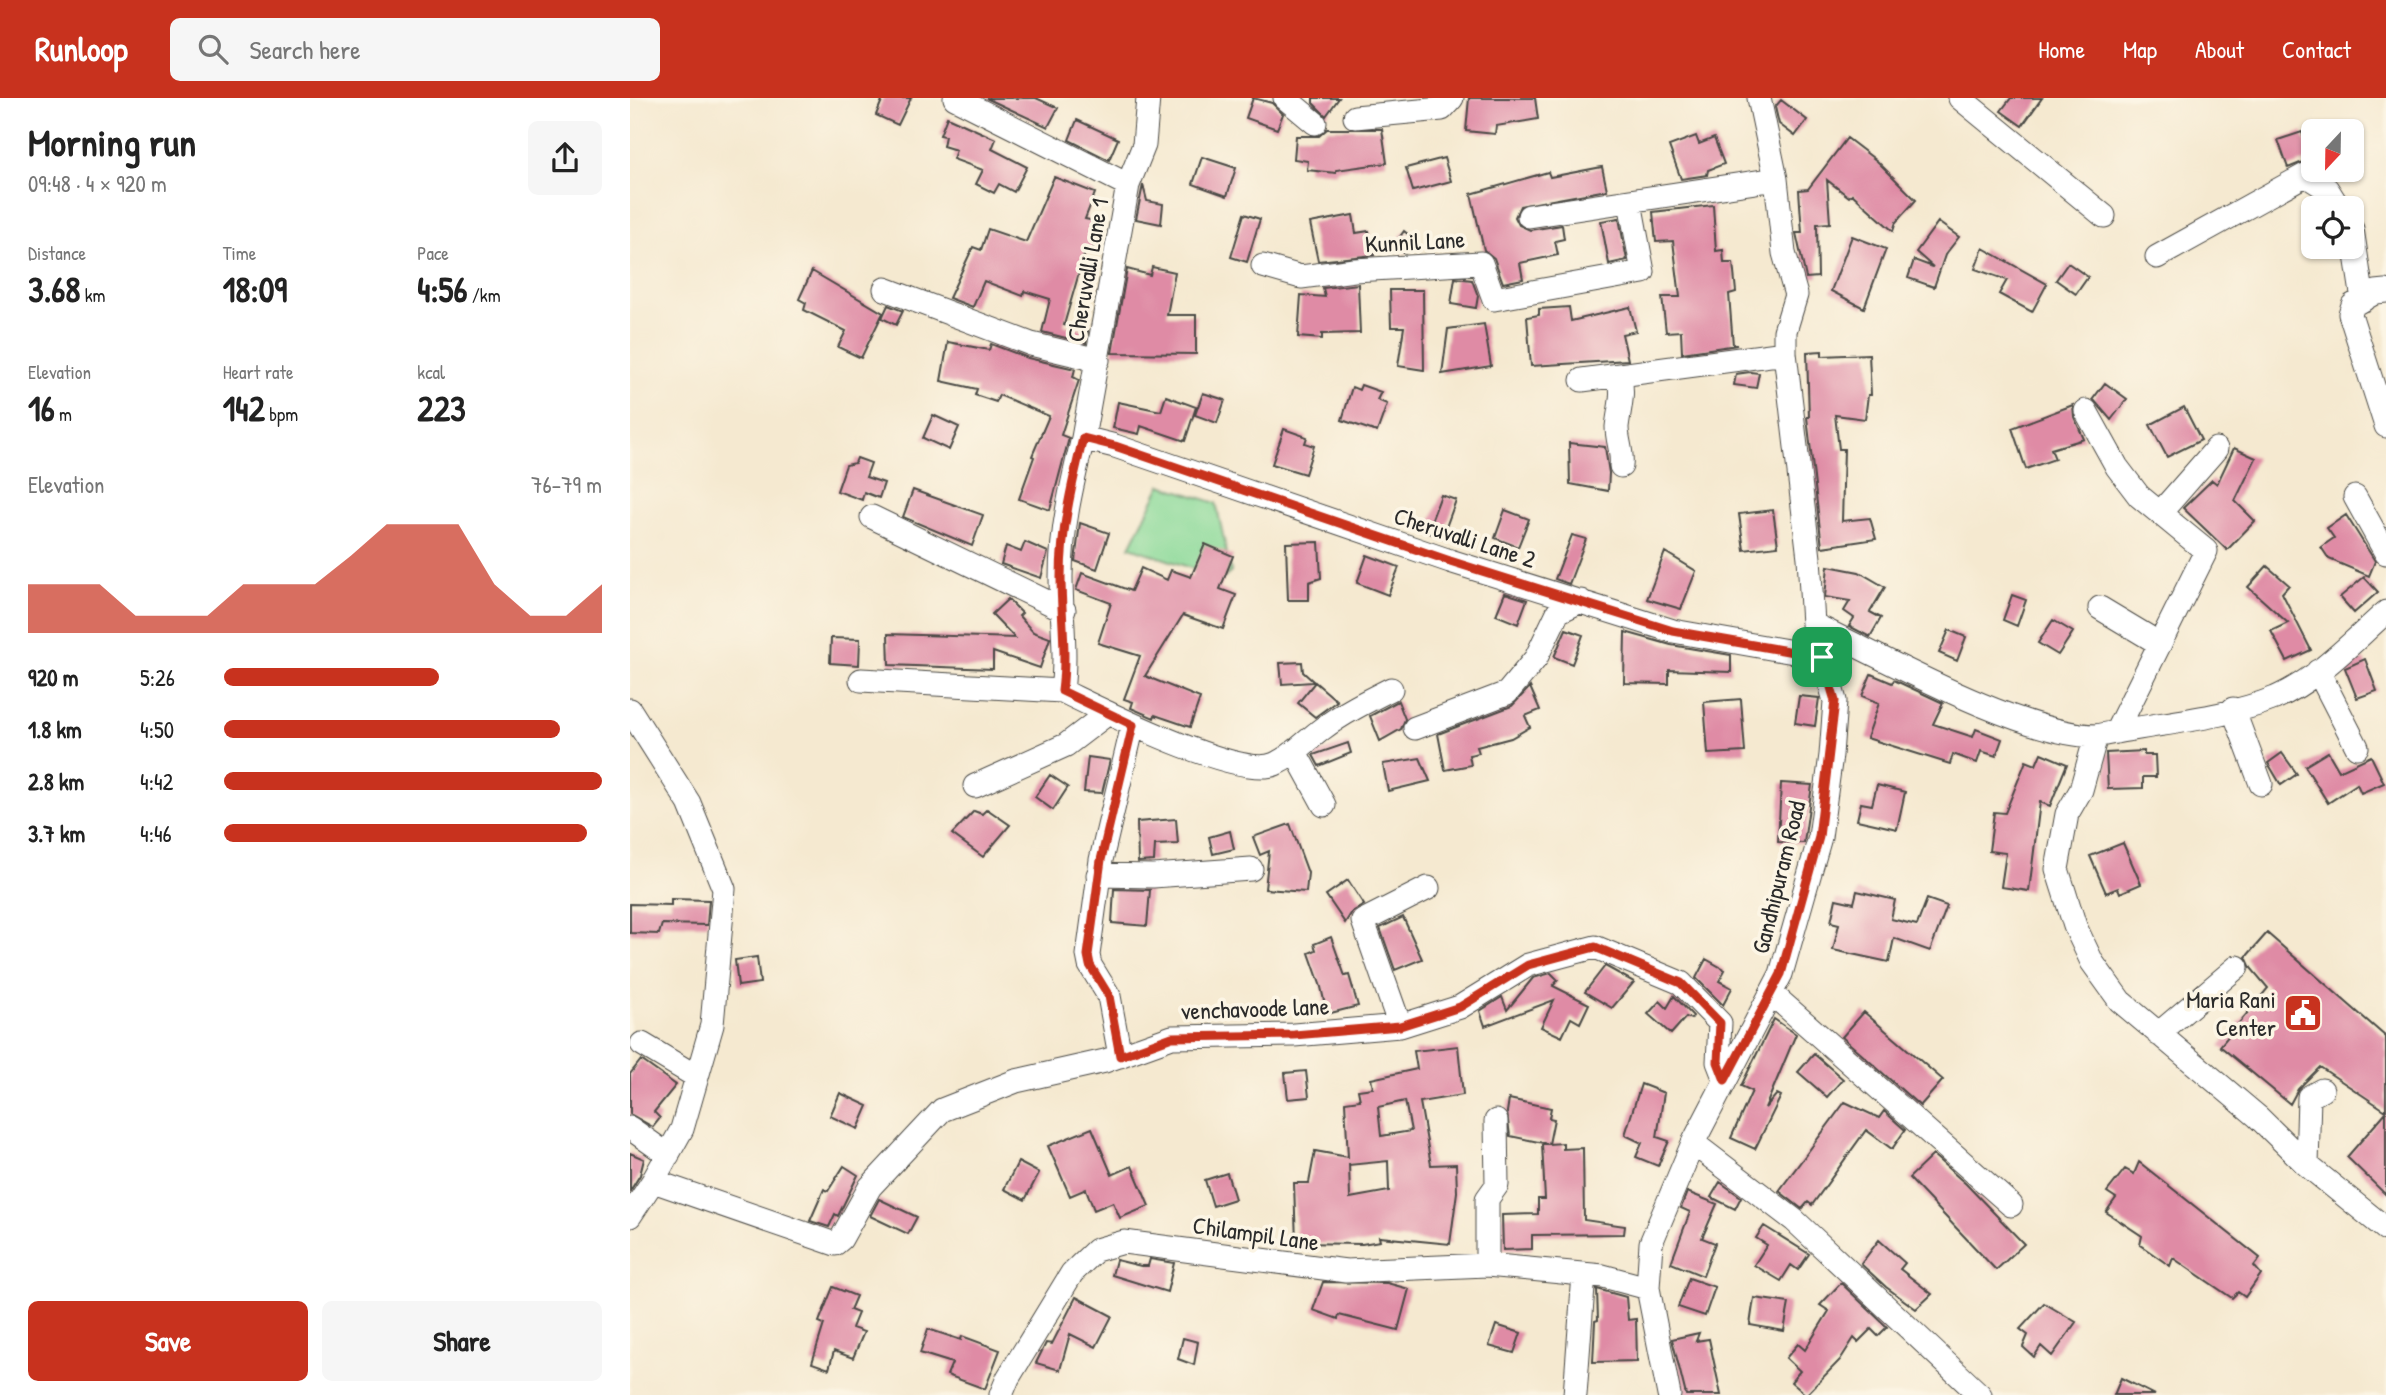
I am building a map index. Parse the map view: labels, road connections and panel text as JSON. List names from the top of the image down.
{
  "streets": {
    "street": [
      "Kunnil Lane",
      "Cheruvalli Lane 1",
      "Cheruvalli Lane 2",
      "Gandhipuram Road",
      "venchavoode lane",
      "Chilampil Lane"
    ]
  },
  "crossings": [
    ["Cheruvalli Lane 1", "Cheruvalli Lane 2"],
    ["Cheruvalli Lane 2", "Gandhipuram Road"],
    ["Gandhipuram Road", "venchavoode lane"],
    ["Gandhipuram Road", "Chilampil Lane"]
  ],
  "places": {
    "public building": ["Maria Rani Center"]
  },
  "north": "bottom",
  "page": {
    "header": "Runloop",
    "search": "Search here",
    "nav": [
      "Home",
      "Map",
      "About",
      "Contact"
    ],
    "heading": ["Morning run", "09:48 · 4 × 920 m"],
    "stats": [
      ["Distance", "3.68 km"],
      ["Time", "18:09"],
      ["Pace", "4:56 /km"],
      ["Elevation", "16 m"],
      ["Heart rate", "142 bpm"],
      ["kcal", "223"]
    ],
    "chart": ["Elevation", "76–79 m"],
    "list": [
      {
        "name": "920 m",
        "note": "5:26"
      },
      {
        "name": "1.8 km",
        "note": "4:50"
      },
      {
        "name": "2.8 km",
        "note": "4:42"
      },
      {
        "name": "3.7 km",
        "note": "4:46"
      }
    ],
    "buttons": ["Save", "Share"]
  }
}
